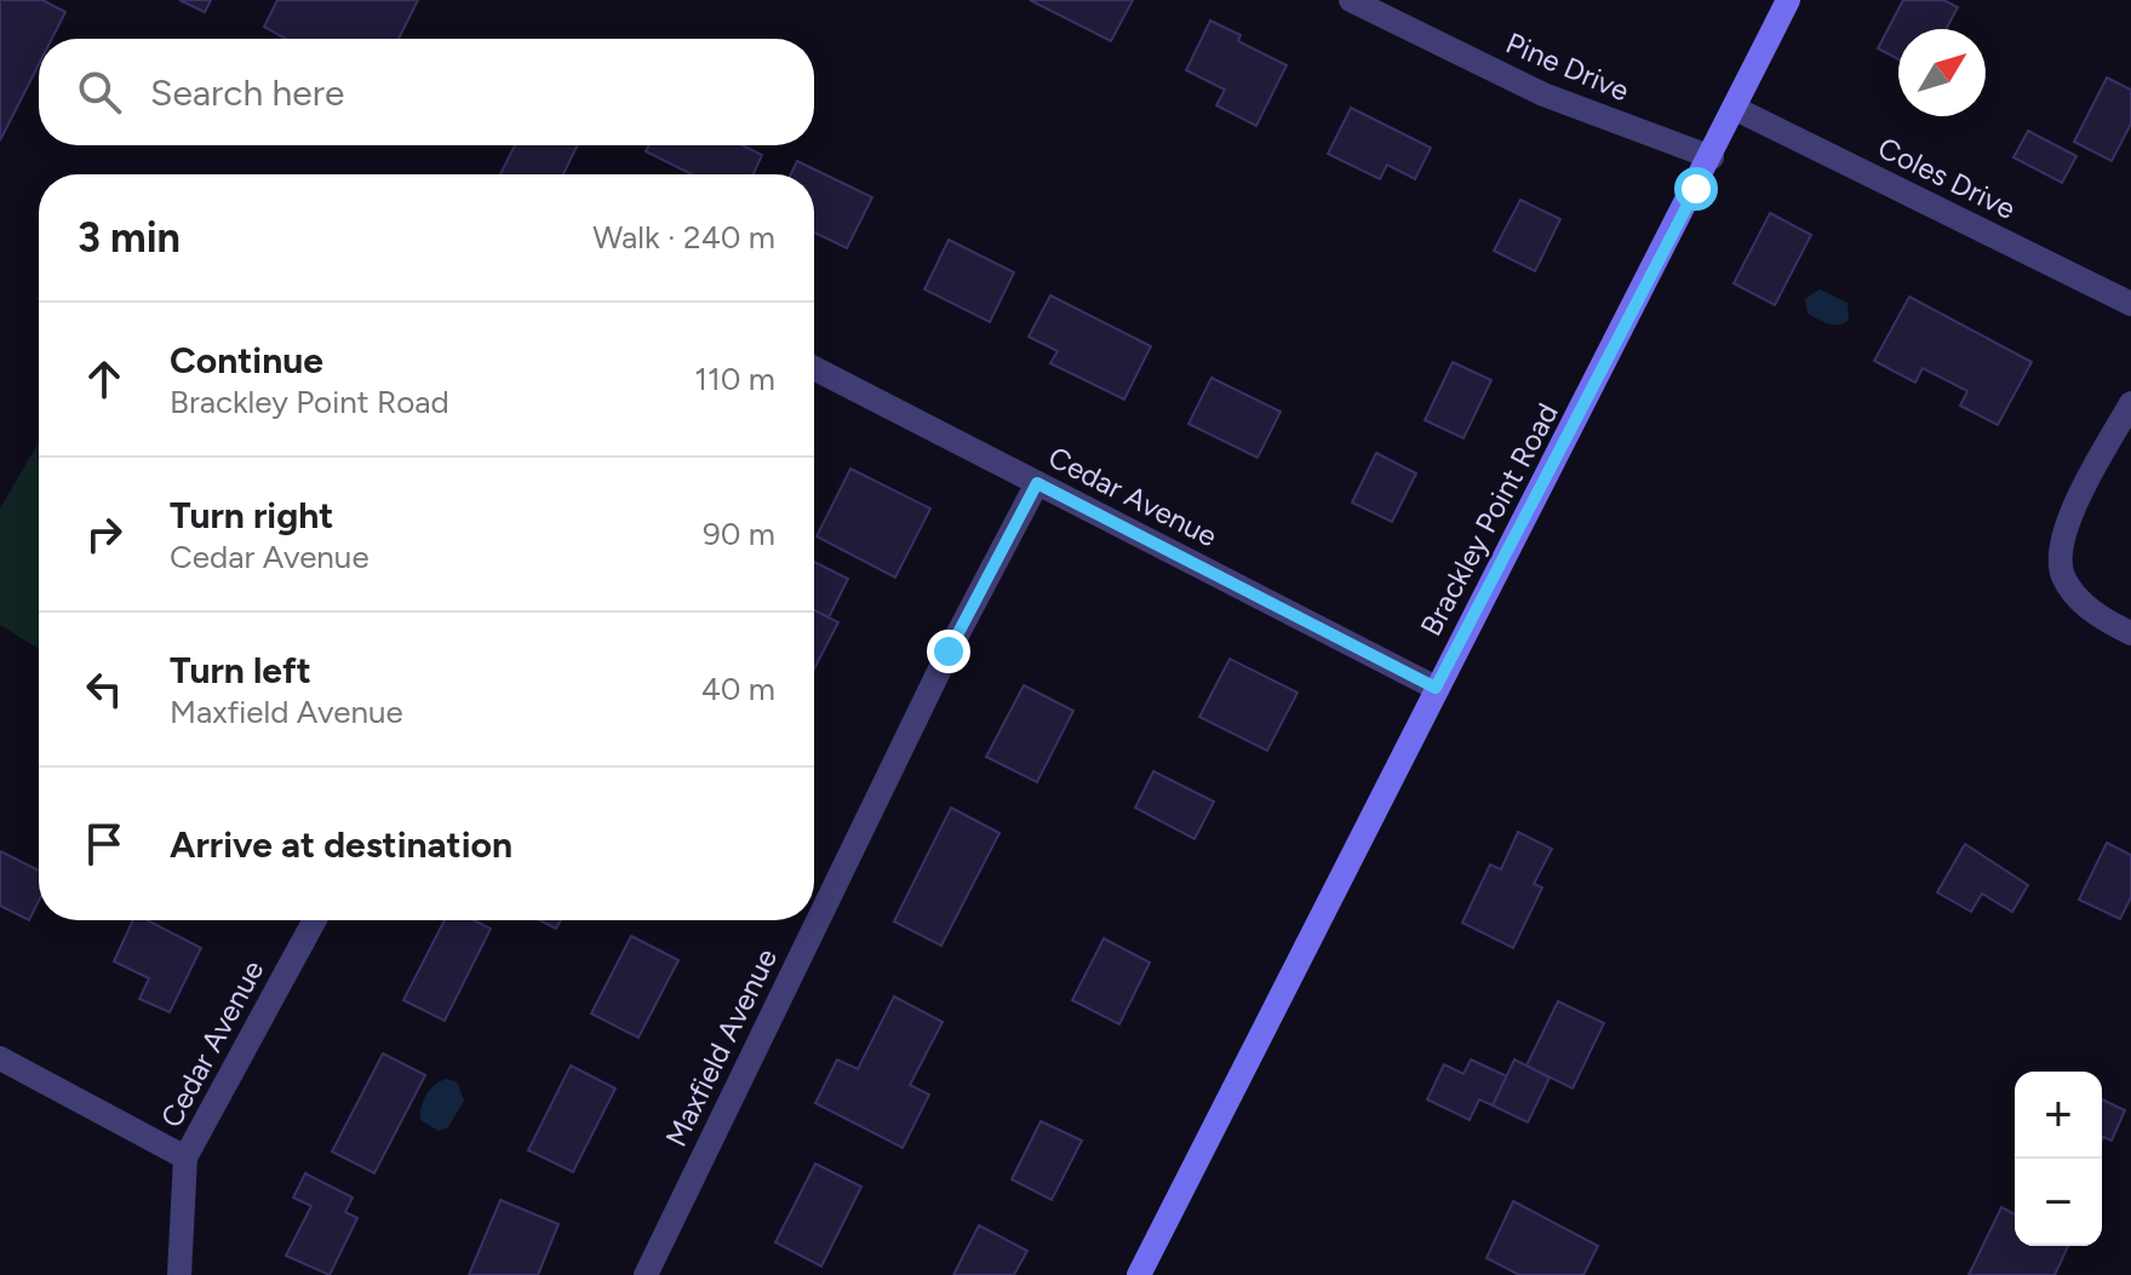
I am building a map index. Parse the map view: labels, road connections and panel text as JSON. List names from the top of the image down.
{
  "streets": {
    "main road": ["Brackley Point Road"],
    "street": [
      "Pine Drive",
      "Coles Drive",
      "Cedar Avenue",
      "Maxfield Avenue"
    ]
  },
  "crossings": [
    ["Pine Drive", "Brackley Point Road"],
    ["Coles Drive", "Brackley Point Road"],
    ["Cedar Avenue", "Brackley Point Road"],
    ["Cedar Avenue", "Maxfield Avenue"]
  ],
  "north": "top right",
  "page": {
    "search": "Search here",
    "heading": ["3 min", "Walk · 240 m"],
    "list": [
      ["Continue", "Brackley Point Road", "110 m"],
      ["Turn right", "Cedar Avenue", "90 m"],
      ["Turn left", "Maxfield Avenue", "40 m"],
      "Arrive at destination"
    ],
    "map_buttons": ["+", "−"]
  }
}
